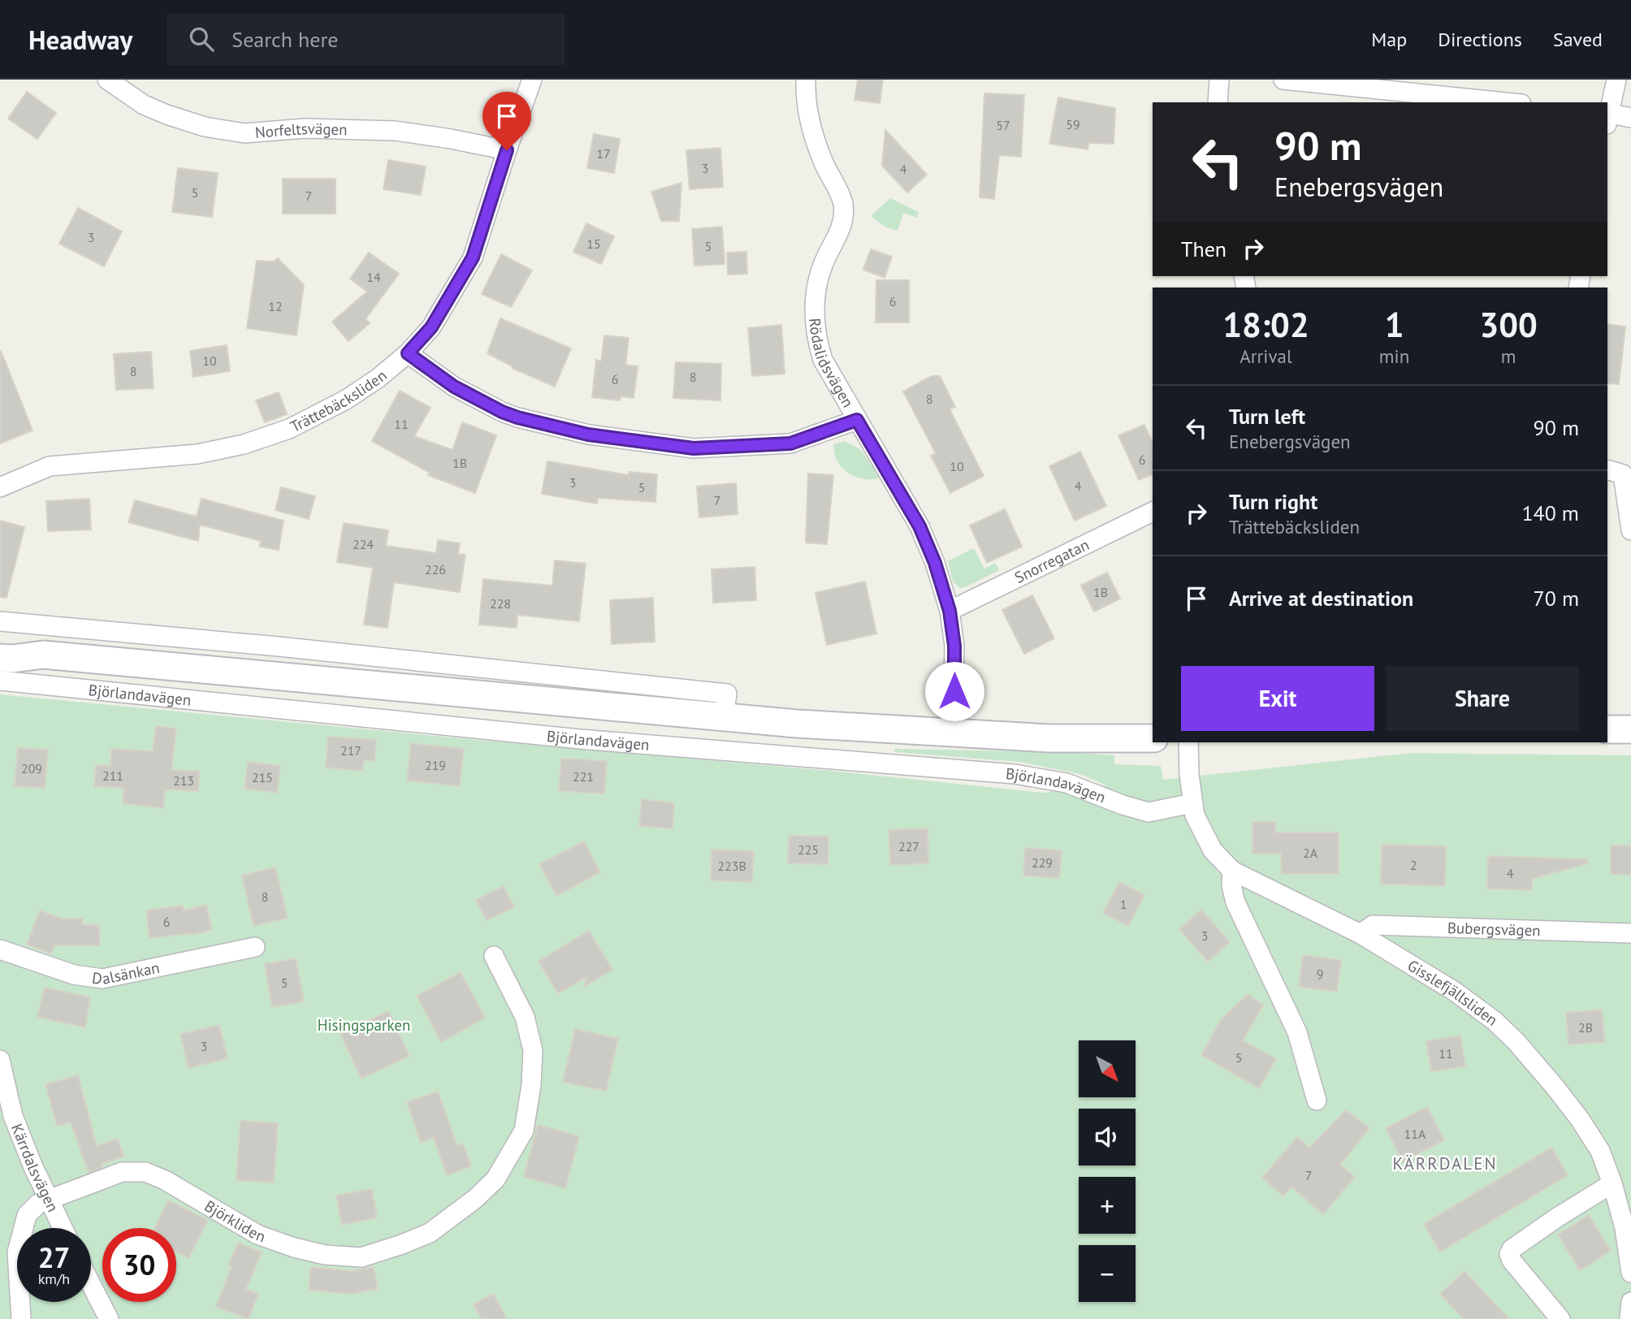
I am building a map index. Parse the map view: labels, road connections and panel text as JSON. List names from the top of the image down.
{
  "streets": {
    "street": [
      "Norfeltsvägen",
      "Rödalidsvägen",
      "Trättebäcksliden",
      "Snorregatan",
      "Björlandavägen",
      "Bubergsvägen",
      "Dalsänkan",
      "Gisslefjällsliden",
      "Kärrdalsvägen",
      "Björkliden"
    ]
  },
  "crossings": [
    ["Norfeltsvägen", "Trättebäcksliden"],
    ["Rödalidsvägen", "Snorregatan"],
    ["Rödalidsvägen", "Björlandavägen"],
    ["Björlandavägen", "Gisslefjällsliden"],
    ["Bubergsvägen", "Gisslefjällsliden"],
    ["Kärrdalsvägen", "Björkliden"]
  ],
  "districts": ["KÄRRDALEN"],
  "parks": ["Hisingsparken"],
  "house_numbers": [
    "59",
    "57",
    "17",
    "3",
    "4",
    "5",
    "7",
    "3",
    "15",
    "5",
    "14",
    "6",
    "12",
    "10",
    "8",
    "8",
    "6",
    "8",
    "11",
    "6",
    "1B",
    "10",
    "3",
    "4",
    "5",
    "7",
    "224",
    "226",
    "1B",
    "228",
    "217",
    "219",
    "209",
    "211",
    "221",
    "215",
    "213",
    "227",
    "225",
    "2A",
    "229",
    "2",
    "223B",
    "4",
    "8",
    "1",
    "6",
    "3",
    "9",
    "5",
    "2B",
    "3",
    "11",
    "5",
    "11A",
    "7"
  ],
  "north": "bottom right",
  "page": {
    "header": "Headway",
    "search": "Search here",
    "nav": ["Map", "Directions", "Saved"],
    "turn": ["90 m", "Enebergsvägen"],
    "then": "Then",
    "eta": [
      "18:02",
      "Arrival",
      "1",
      "min",
      "300",
      "m"
    ],
    "list": [
      {
        "name": "Turn left",
        "note": "Enebergsvägen",
        "value": "90 m"
      },
      {
        "name": "Turn right",
        "note": "Trättebäcksliden",
        "value": "140 m"
      },
      {
        "name": "Arrive at destination",
        "value": "70 m"
      }
    ],
    "buttons": ["Exit", "Share"],
    "map_buttons": ["+", "−"],
    "speed": "27 km/h",
    "limit": "30"
  }
}
